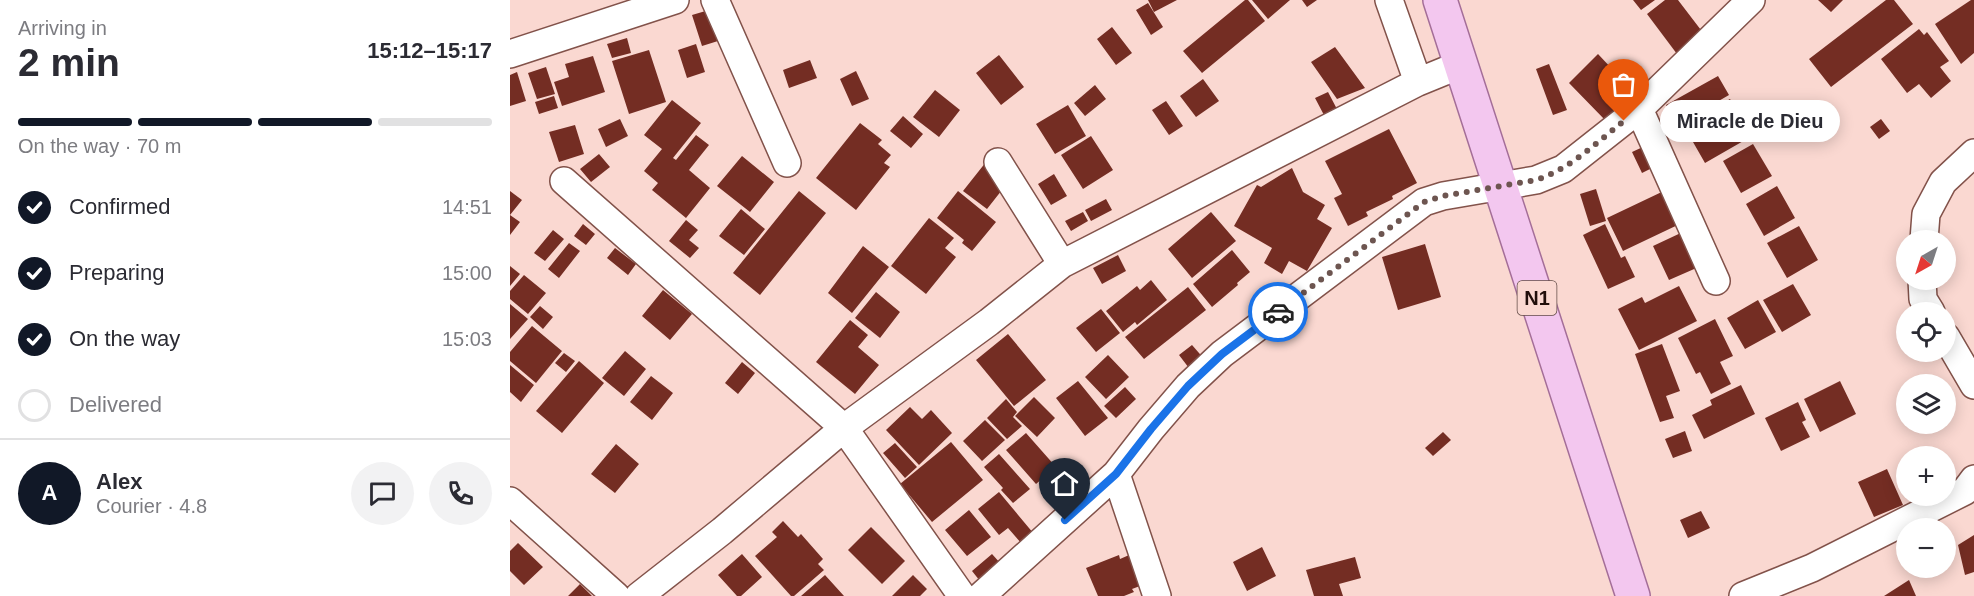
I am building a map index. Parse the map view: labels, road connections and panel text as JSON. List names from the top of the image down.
{
  "streets": {
    "main road": ["N1"]
  },
  "places": ["Miracle de Dieu"],
  "north": "bottom left",
  "page": {
    "heading": ["2 min", "Arriving in", "15:12–15:17"],
    "panel": ["Alex", "Courier · 4.8"],
    "bubble": "Miracle de Dieu",
    "bar": "On the way · 70 m",
    "list": [
      ["Confirmed", "14:51"],
      ["Preparing", "15:00"],
      ["On the way", "15:03"],
      "Delivered"
    ],
    "map_buttons": ["+", "−"],
    "round": "A"
  }
}
